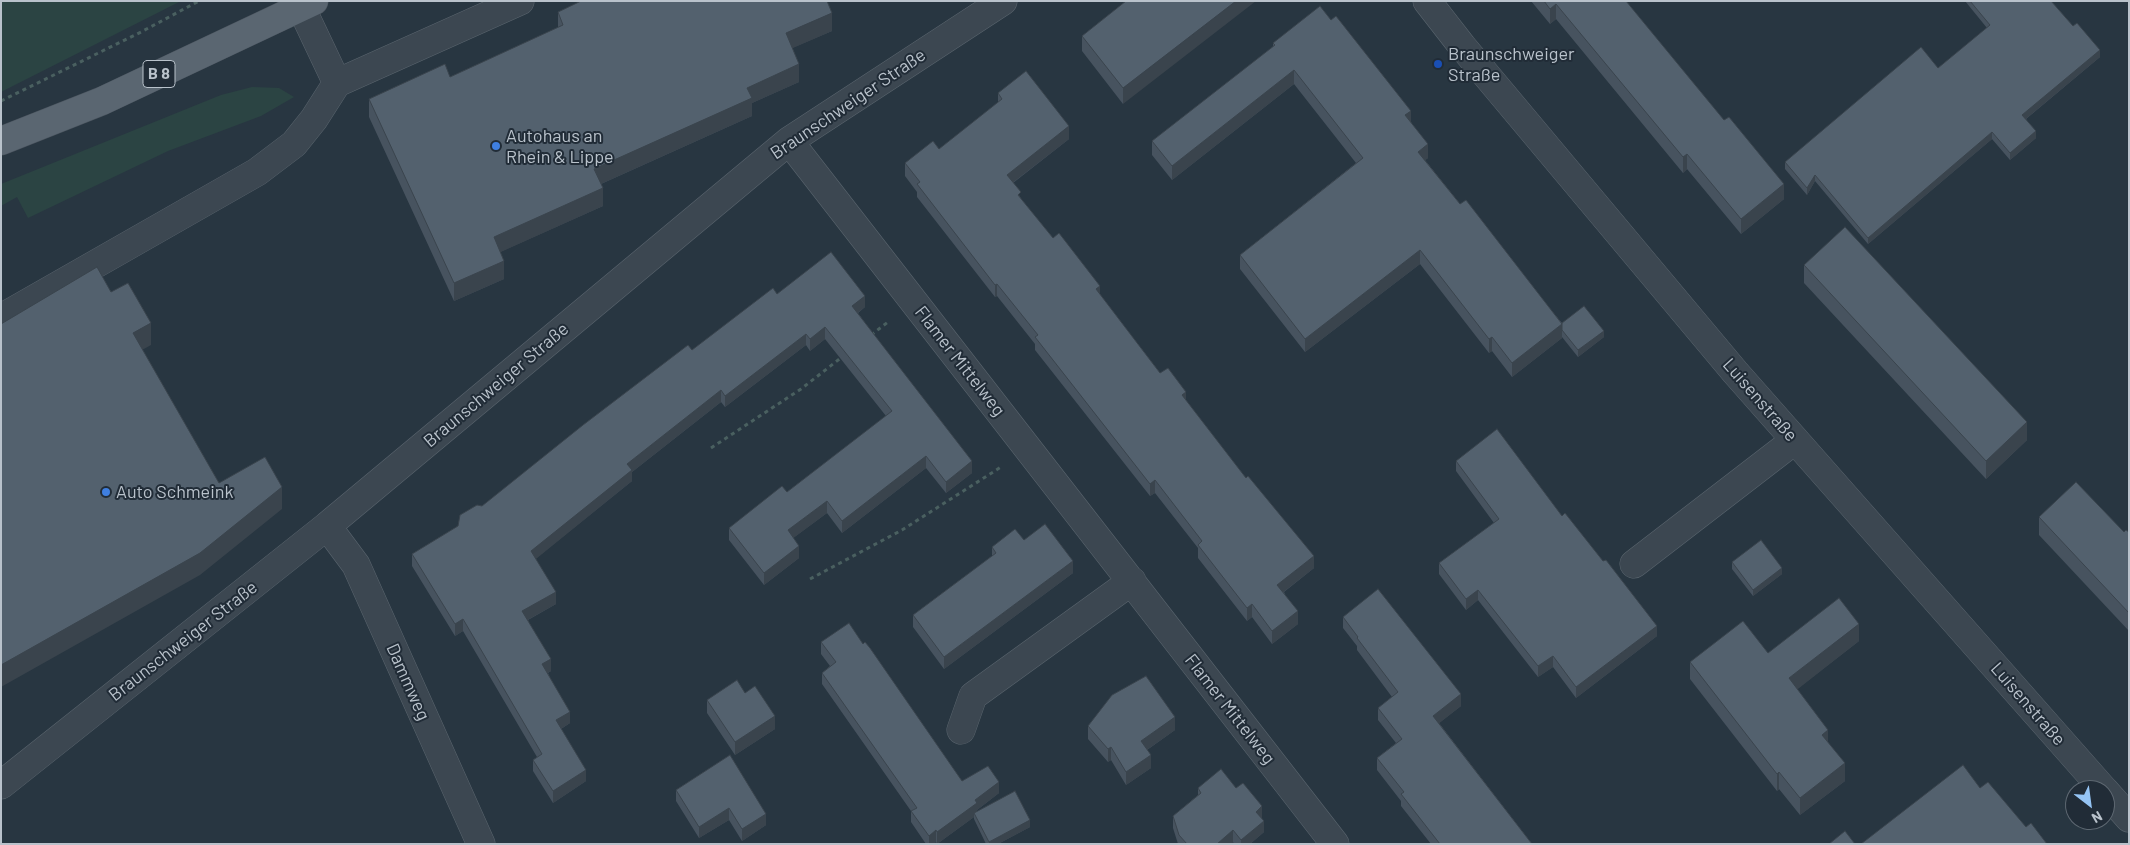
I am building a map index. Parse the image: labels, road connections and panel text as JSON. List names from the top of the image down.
{
  "streets": {
    "main road": ["B 8"],
    "street": [
      "Braunschweiger Straße",
      "Flamer Mittelweg",
      "Luisenstraße",
      "Dammweg"
    ]
  },
  "crossings": [
    ["Braunschweiger Straße", "Flamer Mittelweg"],
    ["Braunschweiger Straße", "Dammweg"]
  ],
  "places": ["Braunschweiger Straße", "Autohaus an Rhein & Lippe", "Auto Schmeink"],
  "north": "bottom right"
}
